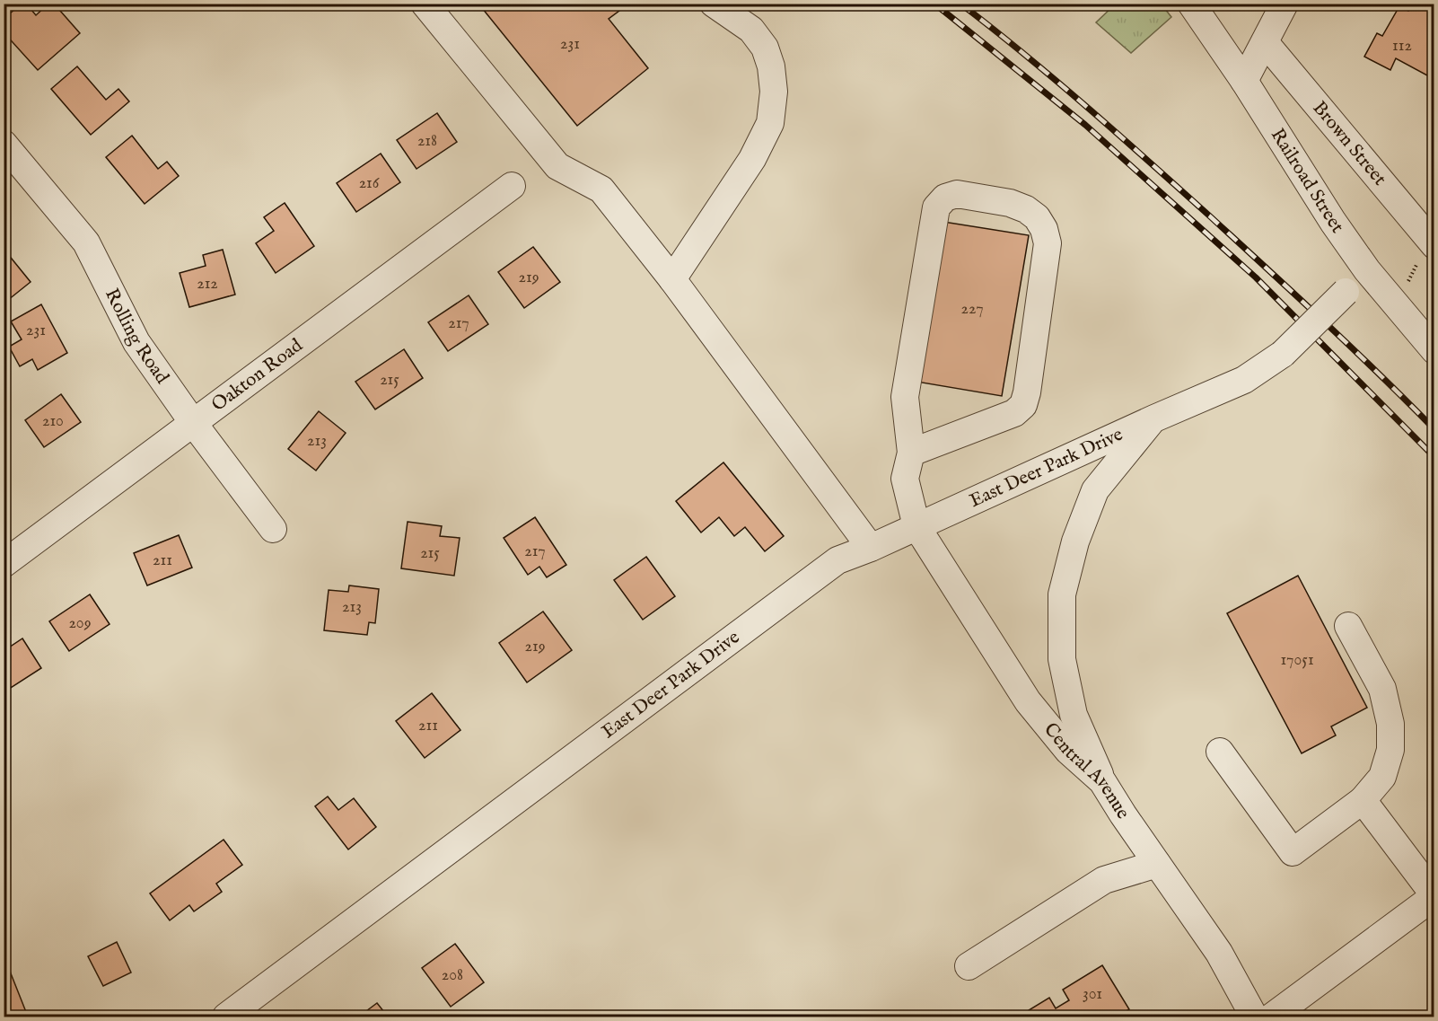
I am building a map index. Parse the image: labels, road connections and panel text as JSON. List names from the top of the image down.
{
  "streets": {
    "street": [
      "Brown Street",
      "Railroad Street",
      "Rolling Road",
      "Oakton Road",
      "East Deer Park Drive",
      "Central Avenue"
    ]
  },
  "crossings": [
    ["Railroad Street", "East Deer Park Drive"],
    ["Rolling Road", "Oakton Road"],
    ["East Deer Park Drive", "Central Avenue"]
  ],
  "house_numbers": [
    "231",
    "112",
    "218",
    "216",
    "219",
    "212",
    "227",
    "217",
    "231",
    "215",
    "210",
    "213",
    "217",
    "215",
    "211",
    "213",
    "209",
    "219",
    "17051",
    "211",
    "208",
    "301"
  ]
}
